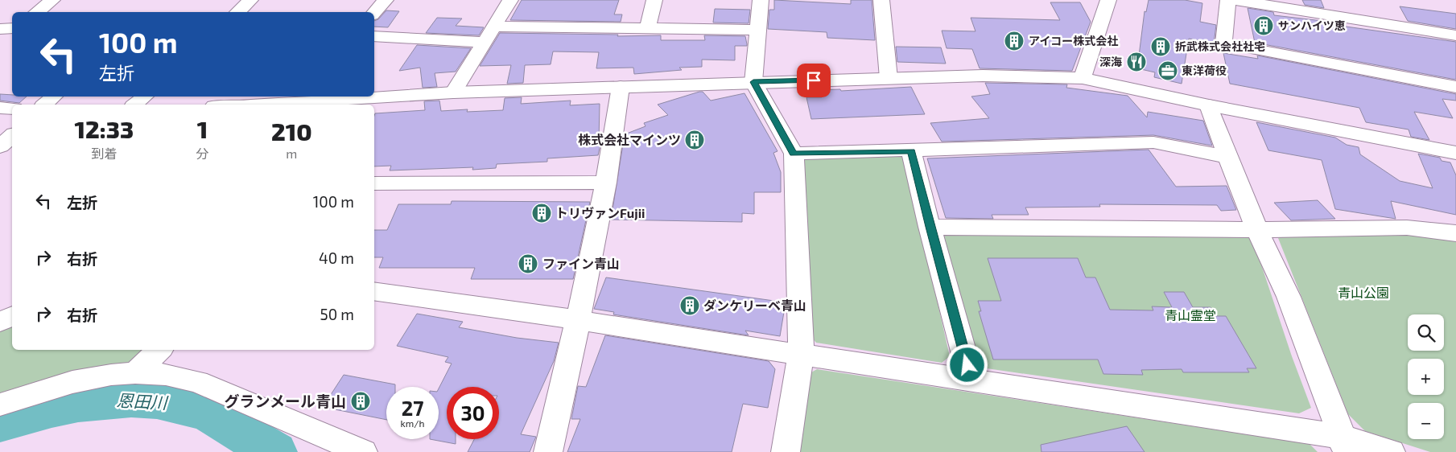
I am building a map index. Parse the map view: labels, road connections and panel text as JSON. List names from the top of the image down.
{
  "water": ["恩田川"],
  "parks": ["青山公園", "青山霊堂"],
  "places": {
    "building": [
      "サンハイツ恵",
      "アイコー株式会社",
      "折武株式会社社宅",
      "株式会社マインツ",
      "トリヴァンFujii",
      "ファイン青山",
      "ダンケリーベ青山",
      "グランメール青山"
    ],
    "restaurant": ["深海"],
    "office": ["東洋荷役"]
  },
  "page": {
    "turn": ["100 m", "左折"],
    "eta": [
      "12:33",
      "到着",
      "1",
      "分",
      "210",
      "m"
    ],
    "list": [
      {
        "name": "左折",
        "value": "100 m"
      },
      {
        "name": "右折",
        "value": "40 m"
      },
      {
        "name": "右折",
        "value": "50 m"
      }
    ],
    "map_buttons": ["+", "−"],
    "speed": "27 km/h",
    "limit": "30"
  }
}
